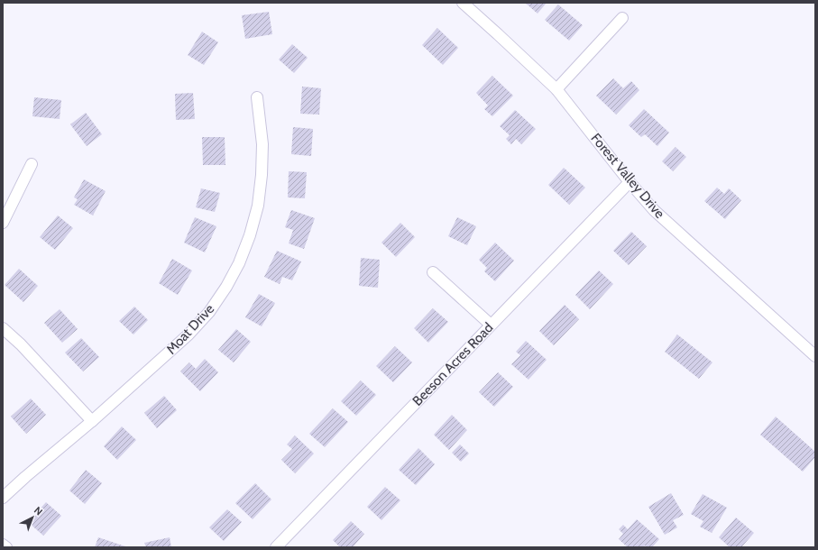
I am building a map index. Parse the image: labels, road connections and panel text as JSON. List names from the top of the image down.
{
  "streets": {
    "street": ["Forest Valley Drive", "Moat Drive", "Beeson Acres Road"]
  },
  "crossings": [
    ["Forest Valley Drive", "Beeson Acres Road"]
  ],
  "north": "top right"
}
